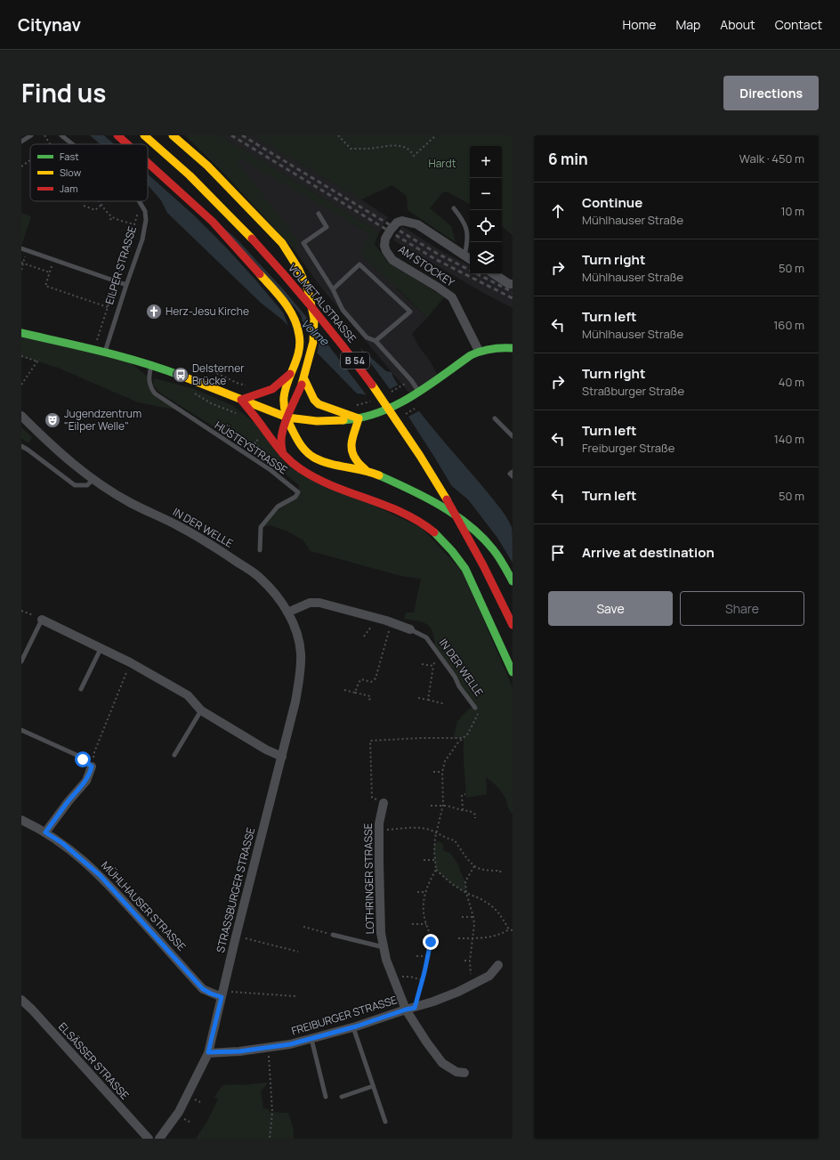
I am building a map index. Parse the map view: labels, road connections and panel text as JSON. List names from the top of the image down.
{
  "streets": {
    "main road": ["VOLMETALSTRASSE", "B 54"],
    "street": [
      "AM STOCKEY",
      "IN DER WELLE",
      "LOTHRINGER STRASSE",
      "STRASSBURGER STRASSE",
      "MÜHLHAUSER STRASSE",
      "FREIBURGER STRASSE",
      "ELSÄSSER STRASSE"
    ],
    "lane": ["EILPER STRASSE", "HÜSTEYSTRASSE"]
  },
  "crossings": [
    ["IN DER WELLE", "STRASSBURGER STRASSE"],
    ["LOTHRINGER STRASSE", "FREIBURGER STRASSE"],
    ["STRASSBURGER STRASSE", "MÜHLHAUSER STRASSE"],
    ["STRASSBURGER STRASSE", "FREIBURGER STRASSE"]
  ],
  "water": ["Volme"],
  "parks": ["Hardt"],
  "places": {
    "church": ["Herz-Jesu Kirche"],
    "bus stop": ["Delsterner Brücke"],
    "theatre": ["Jugendzentrum \"Eilper Welle\""]
  },
  "legend": ["Fast", "Slow", "Jam"],
  "page": {
    "header": "Citynav",
    "nav": [
      "Home",
      "Map",
      "About",
      "Contact"
    ],
    "title": "Find us",
    "buttons": [
      "Directions",
      ["Save", "Share"]
    ],
    "heading": ["6 min", "Walk · 450 m"],
    "map_buttons": ["+", "−"],
    "list": [
      ["Continue", "Mühlhauser Straße", "10 m"],
      ["Turn right", "Mühlhauser Straße", "50 m"],
      ["Turn left", "Mühlhauser Straße", "160 m"],
      ["Turn right", "Straßburger Straße", "40 m"],
      ["Turn left", "Freiburger Straße", "140 m"],
      ["Turn left", "50 m"],
      "Arrive at destination"
    ]
  }
}
